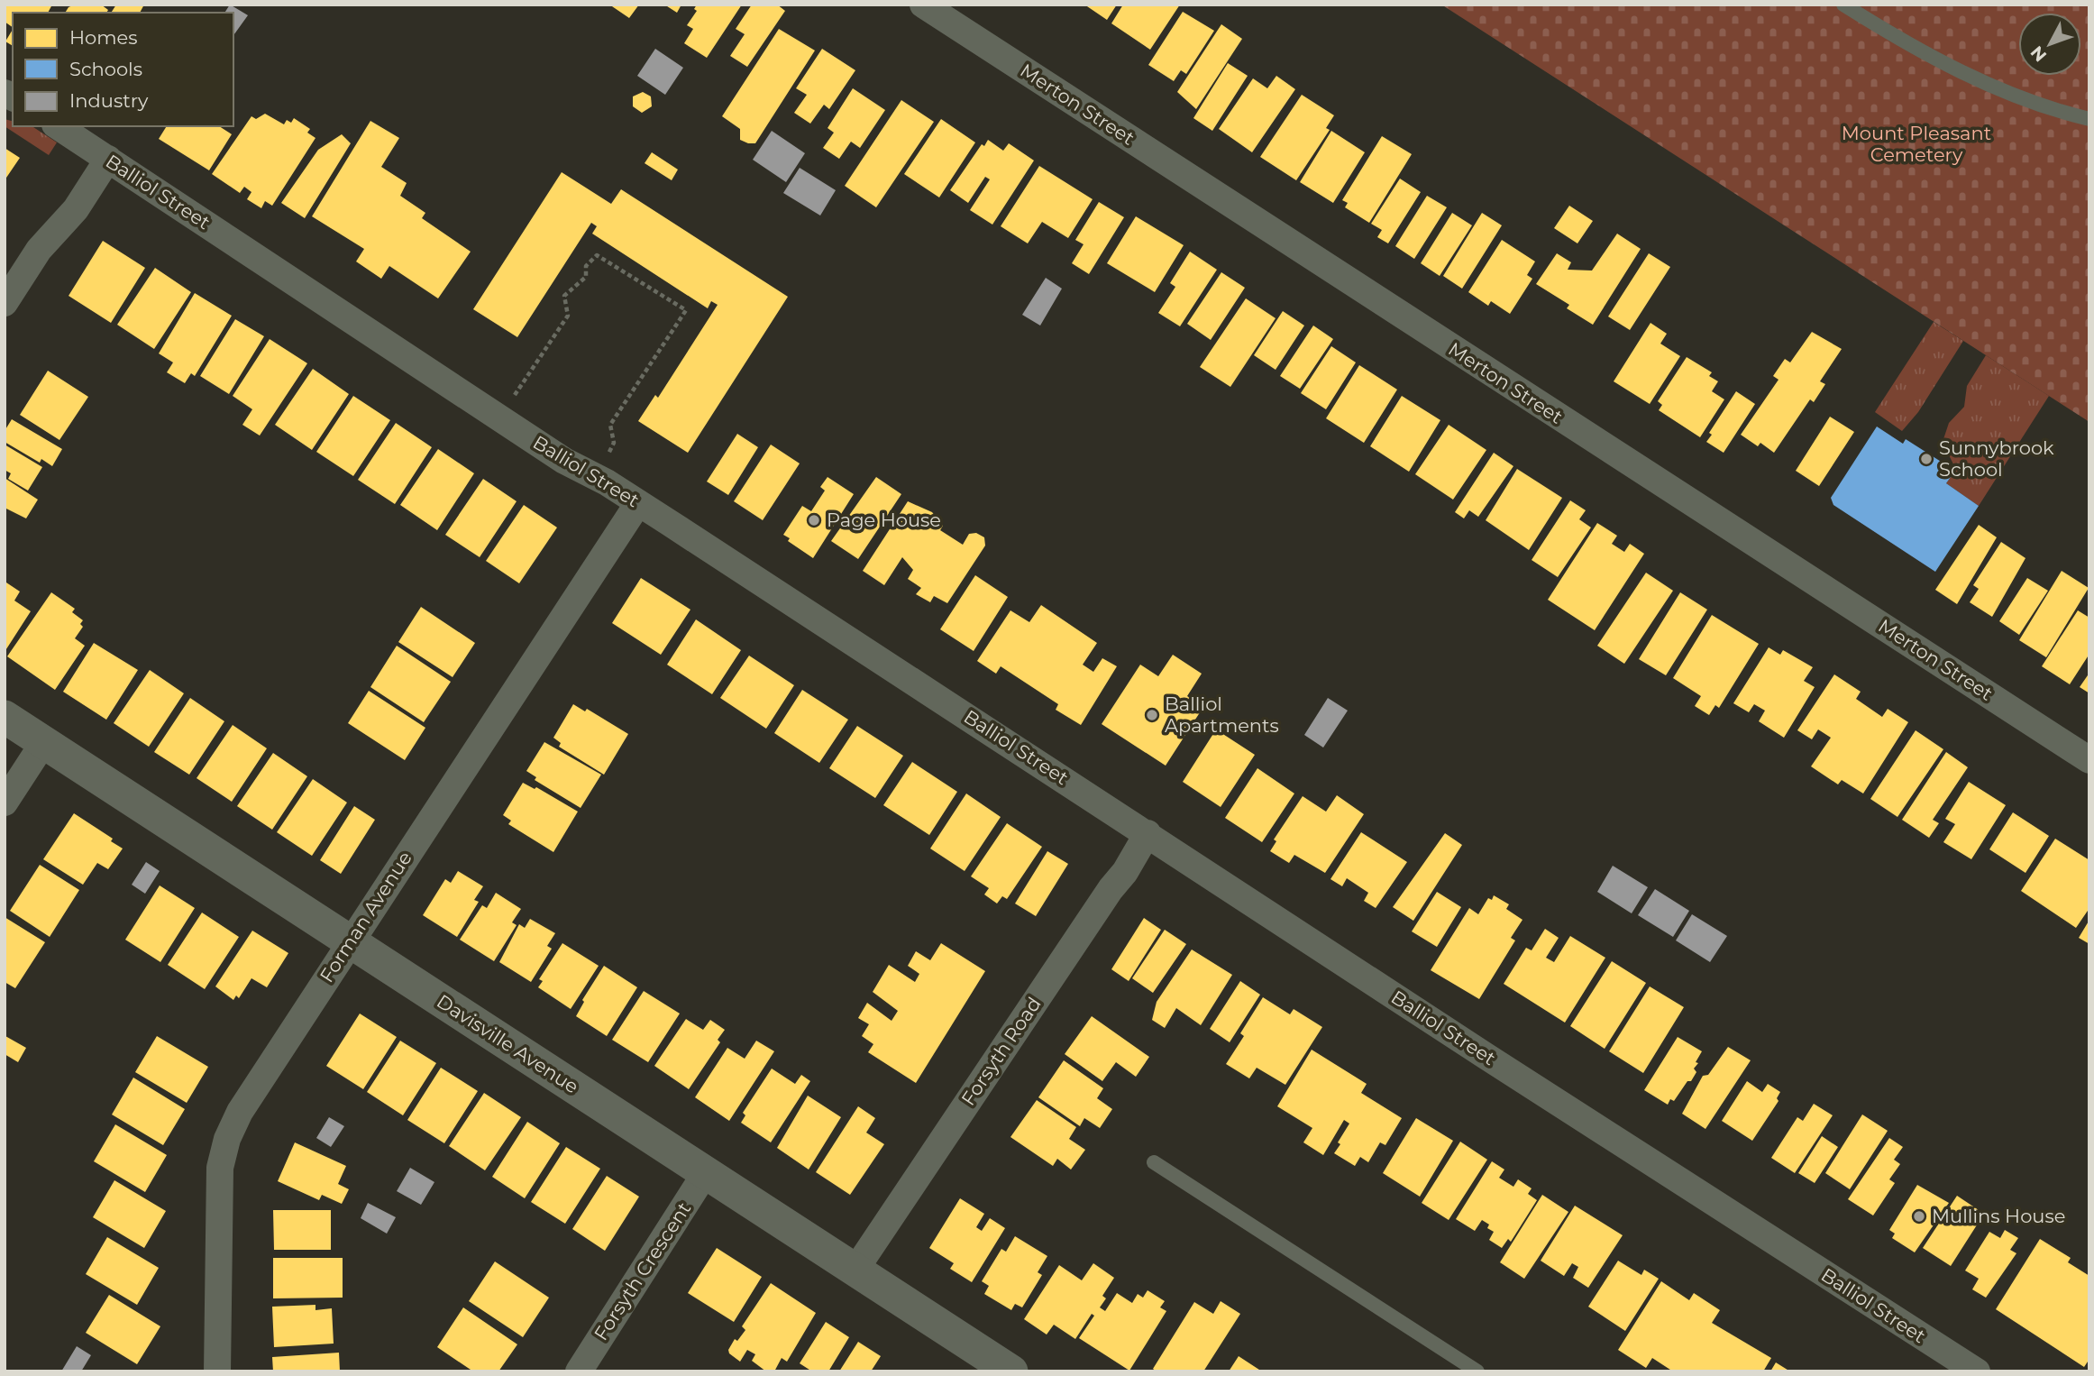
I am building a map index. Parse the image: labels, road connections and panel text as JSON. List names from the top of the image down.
{
  "streets": {
    "street": [
      "Merton Street",
      "Balliol Street",
      "Forman Avenue",
      "Davisville Avenue",
      "Forsyth Road",
      "Forsyth Crescent"
    ]
  },
  "crossings": [
    ["Balliol Street", "Forman Avenue"],
    ["Balliol Street", "Forsyth Road"],
    ["Forman Avenue", "Davisville Avenue"],
    ["Davisville Avenue", "Forsyth Road"],
    ["Davisville Avenue", "Forsyth Crescent"]
  ],
  "parks": ["Mount Pleasant Cemetery"],
  "places": [
    "Sunnybrook School",
    "Page House",
    "Balliol Apartments",
    "Mullins House"
  ],
  "legend": ["Homes", "Schools", "Industry"],
  "north": "bottom left"
}
